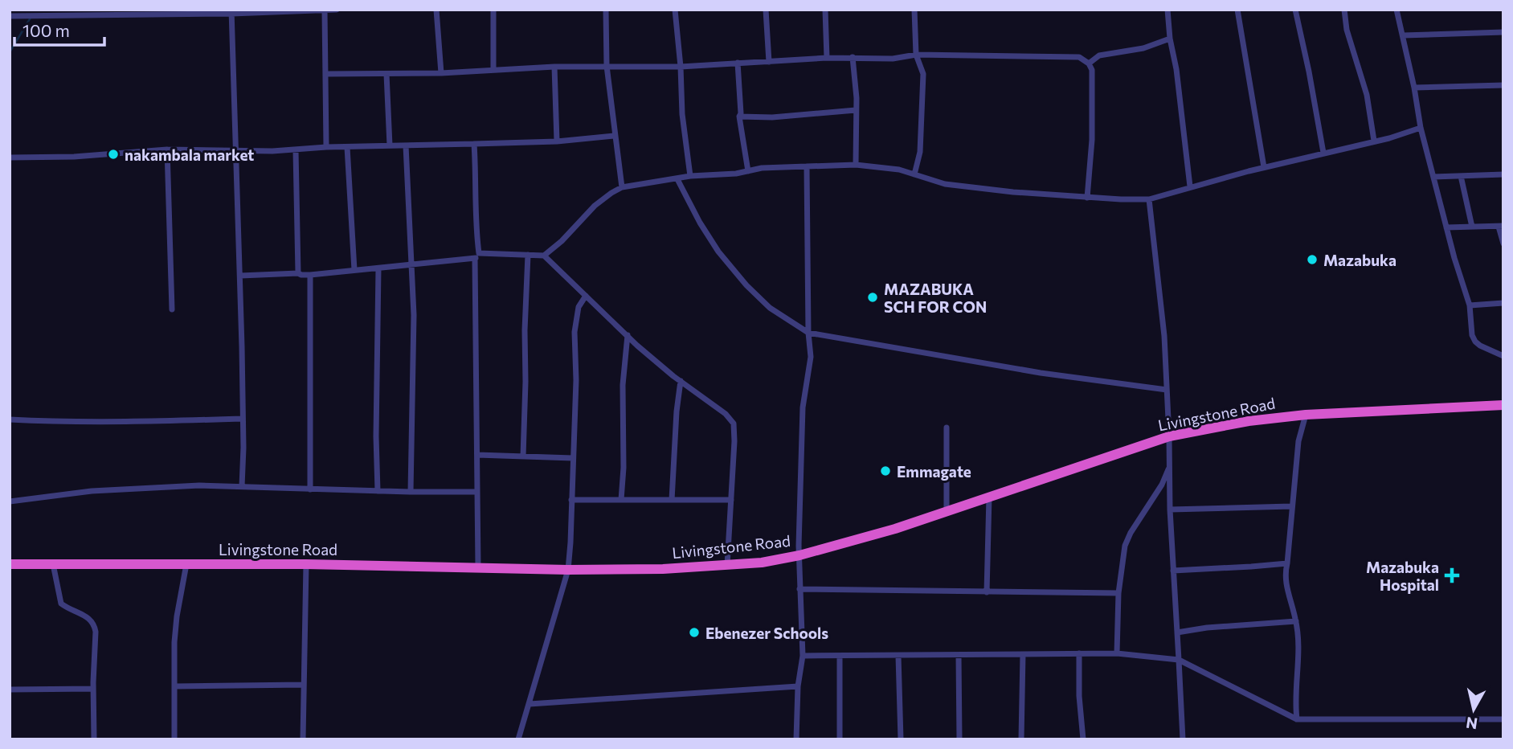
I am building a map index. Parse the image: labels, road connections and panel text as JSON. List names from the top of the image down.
{
  "streets": {
    "highway": ["Livingstone Road"]
  },
  "places": {
    "other": [
      "nakambala market",
      "Mazabuka",
      "MAZABUKA SCH FOR CON",
      "Emmagate",
      "Ebenezer Schools"
    ],
    "health": ["Mazabuka Hospital"]
  },
  "scale_bar": "100 m",
  "north": "bottom"
}
